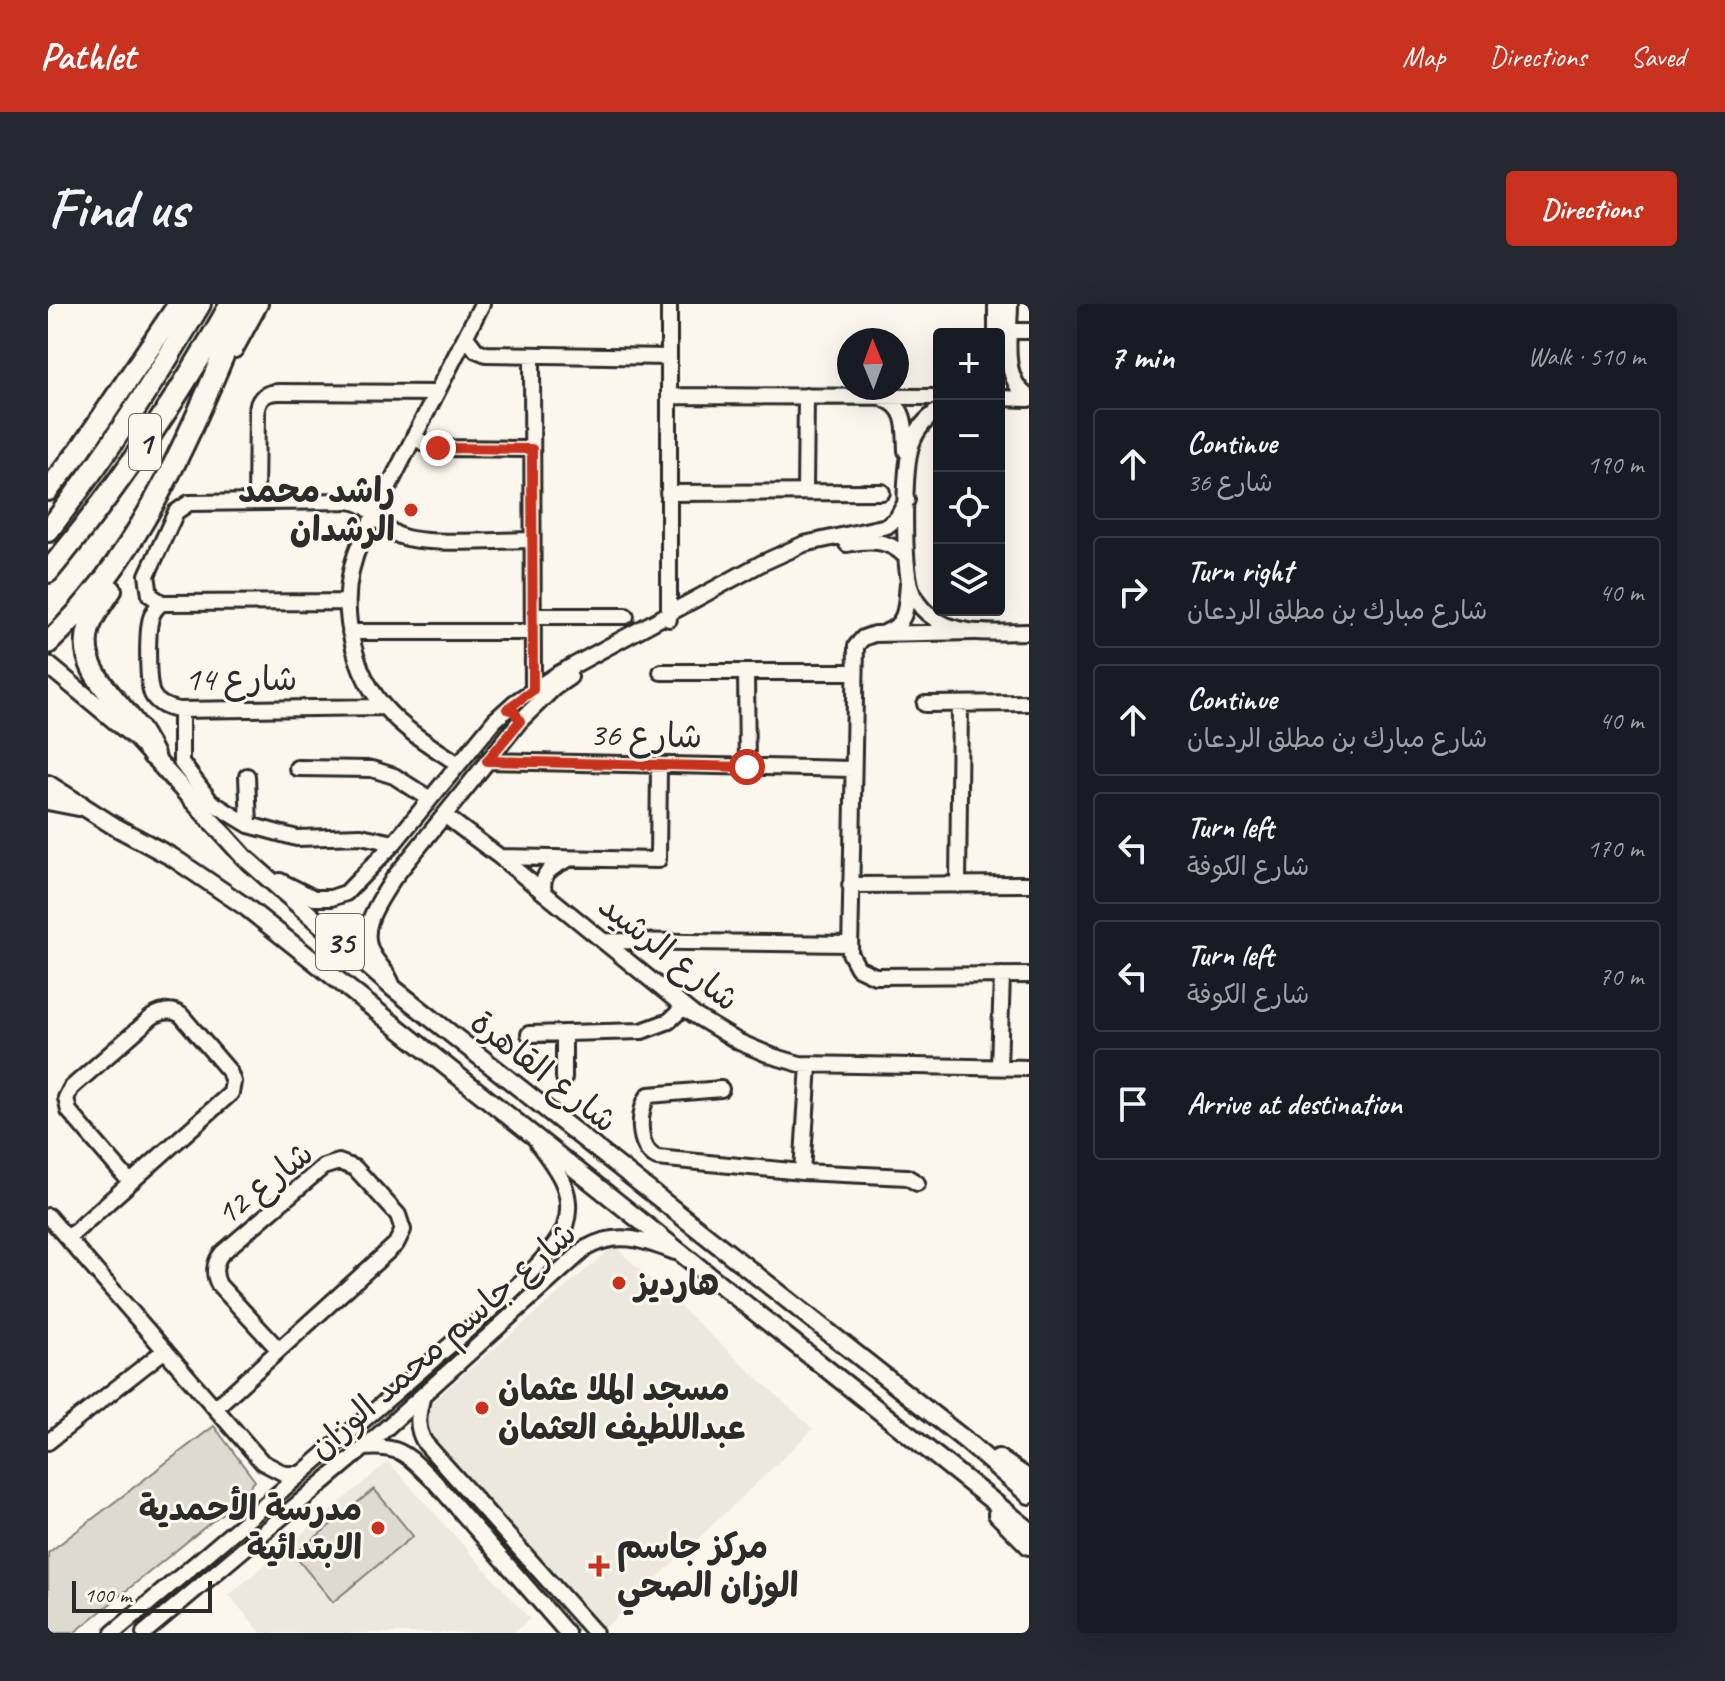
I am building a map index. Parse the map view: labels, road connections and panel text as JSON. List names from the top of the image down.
{
  "streets": {
    "highway": ["1"],
    "main road": ["35", "شارع القاهرة"],
    "street": [
      "شارع 14",
      "شارع 36",
      "شارع الرشيد",
      "شارع 12",
      "شارع جاسم محمد الوزان"
    ]
  },
  "crossings": [
    ["شارع القاهرة", "شارع جاسم محمد الوزان"]
  ],
  "places": {
    "other": [
      "راشد محمد الرشدان",
      "هارديز",
      "مسجد الملا عثمان عبداللطيف العثمان",
      "مدرسة الأحمدية الابتدائية"
    ],
    "health": ["مركز جاسم الوزان الصحي"]
  },
  "scale_bar": "100 m",
  "north": "top",
  "page": {
    "header": "Pathlet",
    "nav": ["Map", "Directions", "Saved"],
    "buttons": "Directions",
    "title": "Find us",
    "heading": ["7 min", "Walk · 510 m"],
    "map_buttons": ["+", "−"],
    "list": [
      ["Continue", "شارع 36", "190 m"],
      ["Turn right", "شارع مبارك بن مطلق الردعان", "40 m"],
      ["Continue", "شارع مبارك بن مطلق الردعان", "40 m"],
      ["Turn left", "شارع الكوفة", "170 m"],
      ["Turn left", "شارع الكوفة", "70 m"],
      "Arrive at destination"
    ],
    "scale": "100 m"
  }
}
